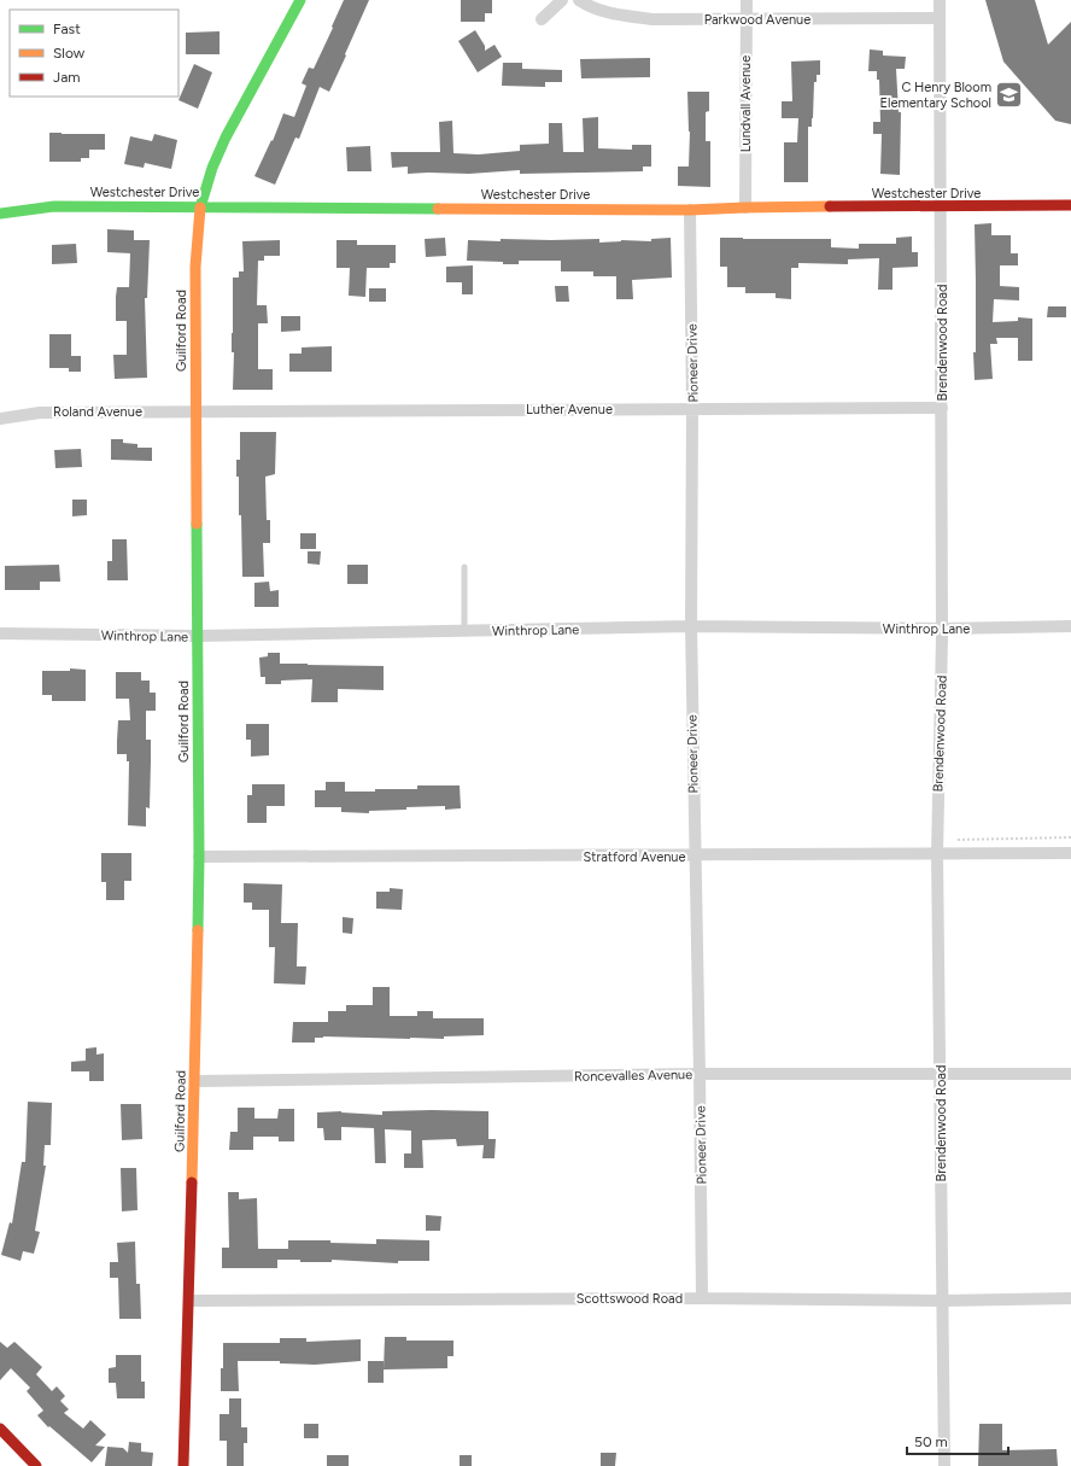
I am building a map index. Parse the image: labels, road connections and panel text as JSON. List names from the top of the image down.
{
  "streets": {
    "street": [
      "Parkwood Avenue",
      "Lundvall Avenue",
      "Westchester Drive",
      "Guilford Road",
      "Brendenwood Road",
      "Pioneer Drive",
      "Luther Avenue",
      "Roland Avenue",
      "Winthrop Lane",
      "Stratford Avenue",
      "Roncevalles Avenue",
      "Scottswood Road"
    ]
  },
  "crossings": [
    ["Parkwood Avenue", "Lundvall Avenue"],
    ["Parkwood Avenue", "Brendenwood Road"],
    ["Lundvall Avenue", "Westchester Drive"],
    ["Westchester Drive", "Guilford Road"],
    ["Westchester Drive", "Brendenwood Road"],
    ["Westchester Drive", "Pioneer Drive"],
    ["Guilford Road", "Luther Avenue"],
    ["Guilford Road", "Roland Avenue"],
    ["Guilford Road", "Winthrop Lane"],
    ["Guilford Road", "Stratford Avenue"],
    ["Guilford Road", "Roncevalles Avenue"],
    ["Guilford Road", "Scottswood Road"],
    ["Brendenwood Road", "Luther Avenue"],
    ["Brendenwood Road", "Winthrop Lane"],
    ["Brendenwood Road", "Stratford Avenue"],
    ["Brendenwood Road", "Roncevalles Avenue"],
    ["Brendenwood Road", "Scottswood Road"],
    ["Pioneer Drive", "Luther Avenue"],
    ["Pioneer Drive", "Winthrop Lane"],
    ["Pioneer Drive", "Stratford Avenue"],
    ["Pioneer Drive", "Roncevalles Avenue"],
    ["Pioneer Drive", "Scottswood Road"],
    ["Luther Avenue", "Roland Avenue"]
  ],
  "places": {
    "school or university": ["C Henry Bloom Elementary School"]
  },
  "legend": ["Fast", "Slow", "Jam"],
  "scale_bar": "50 m"
}
